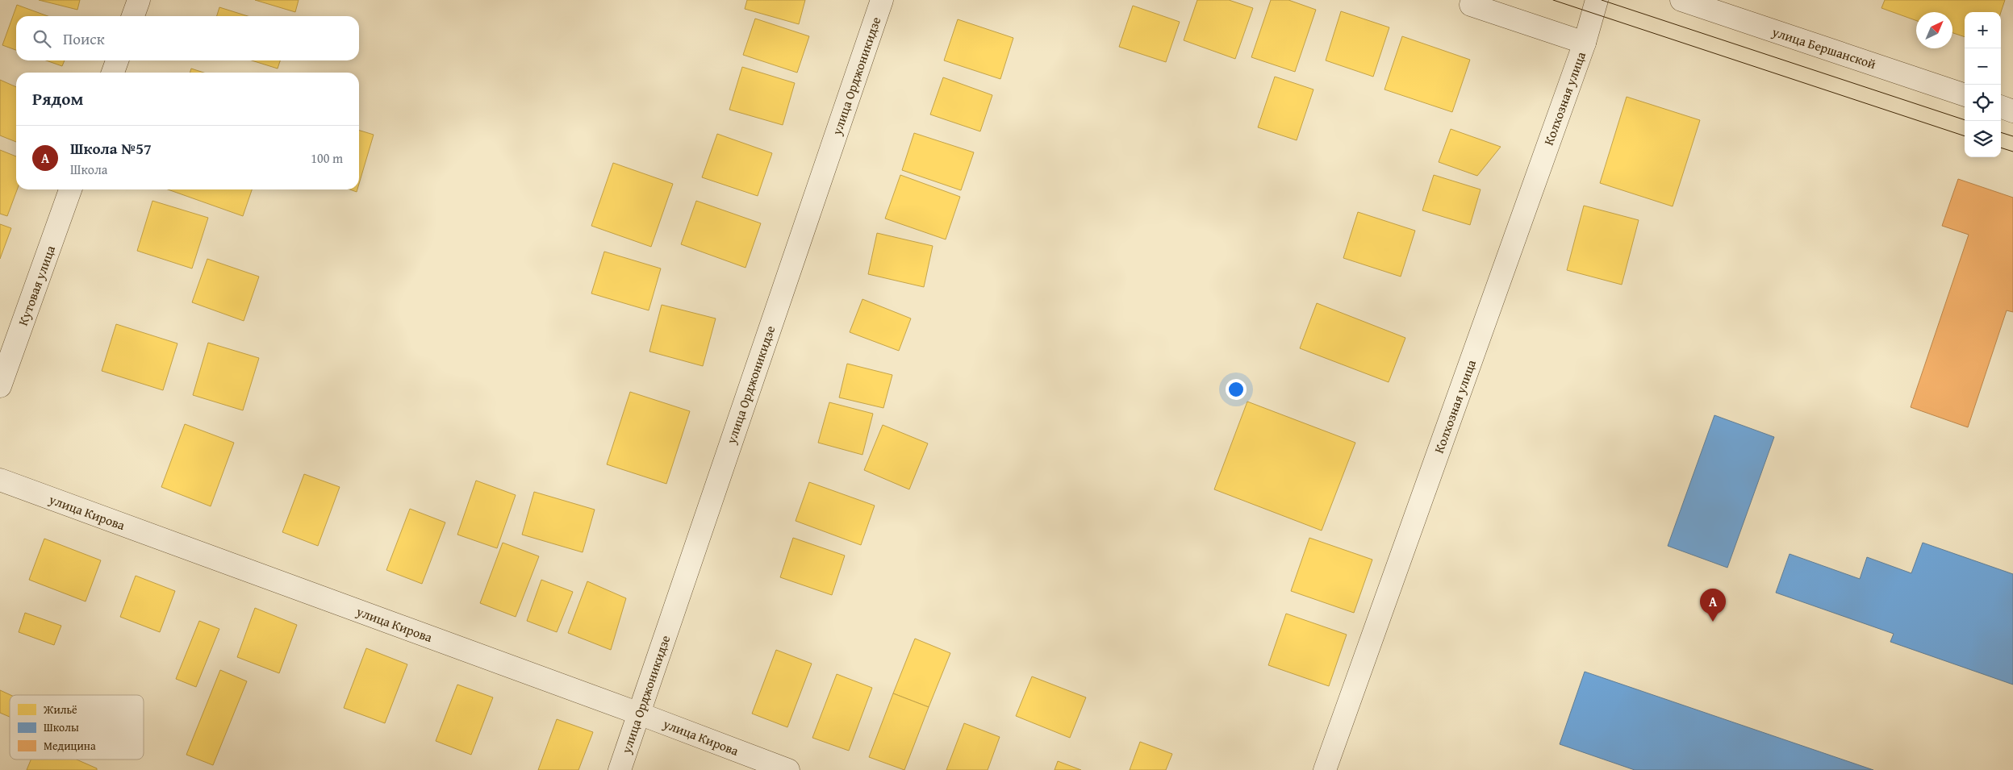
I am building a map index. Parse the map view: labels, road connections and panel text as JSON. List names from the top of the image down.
{
  "streets": {
    "street": [
      "улица Бершанской",
      "улица Орджоникидзе",
      "Колхозная улица",
      "Кутовая улица",
      "улица Кирова"
    ]
  },
  "crossings": [
    ["улица Орджоникидзе", "улица Кирова"]
  ],
  "legend": ["Жильё", "Школы", "Медицина"],
  "north": "top right",
  "page": {
    "map_buttons": ["+", "−"],
    "search": "Поиск",
    "heading": "Рядом",
    "list": [
      {
        "mark": "A",
        "name": "Школа №57",
        "note": "Школа",
        "value": "100 m"
      }
    ],
    "pins": "A"
  }
}
